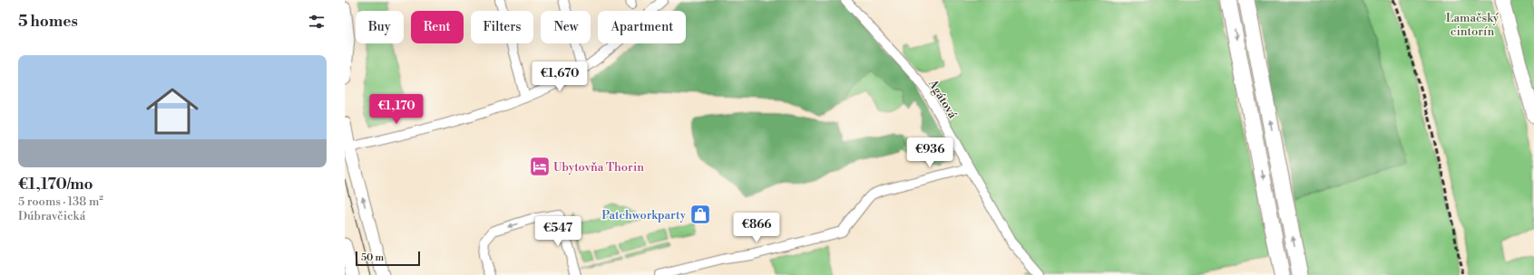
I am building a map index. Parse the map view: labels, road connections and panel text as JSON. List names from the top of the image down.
{
  "streets": {
    "street": ["Agátová"]
  },
  "parks": ["Lamačský cintorín"],
  "places": {
    "hotel": ["Ubytovňa Thorin"],
    "shop": ["Patchworkparty"]
  },
  "scale_bar": "50 m",
  "page": {
    "heading": "5 homes",
    "chip": [
      "Buy",
      "Rent",
      "Filters",
      "New",
      "Apartment"
    ],
    "list": [
      {
        "name": "€1,170/mo",
        "note": "5 rooms · 138 m² · Dúbravčická"
      }
    ],
    "price": [
      "€1,670",
      "€1,170",
      "€936",
      "€866",
      "€547"
    ],
    "scale": "50 m"
  }
}
